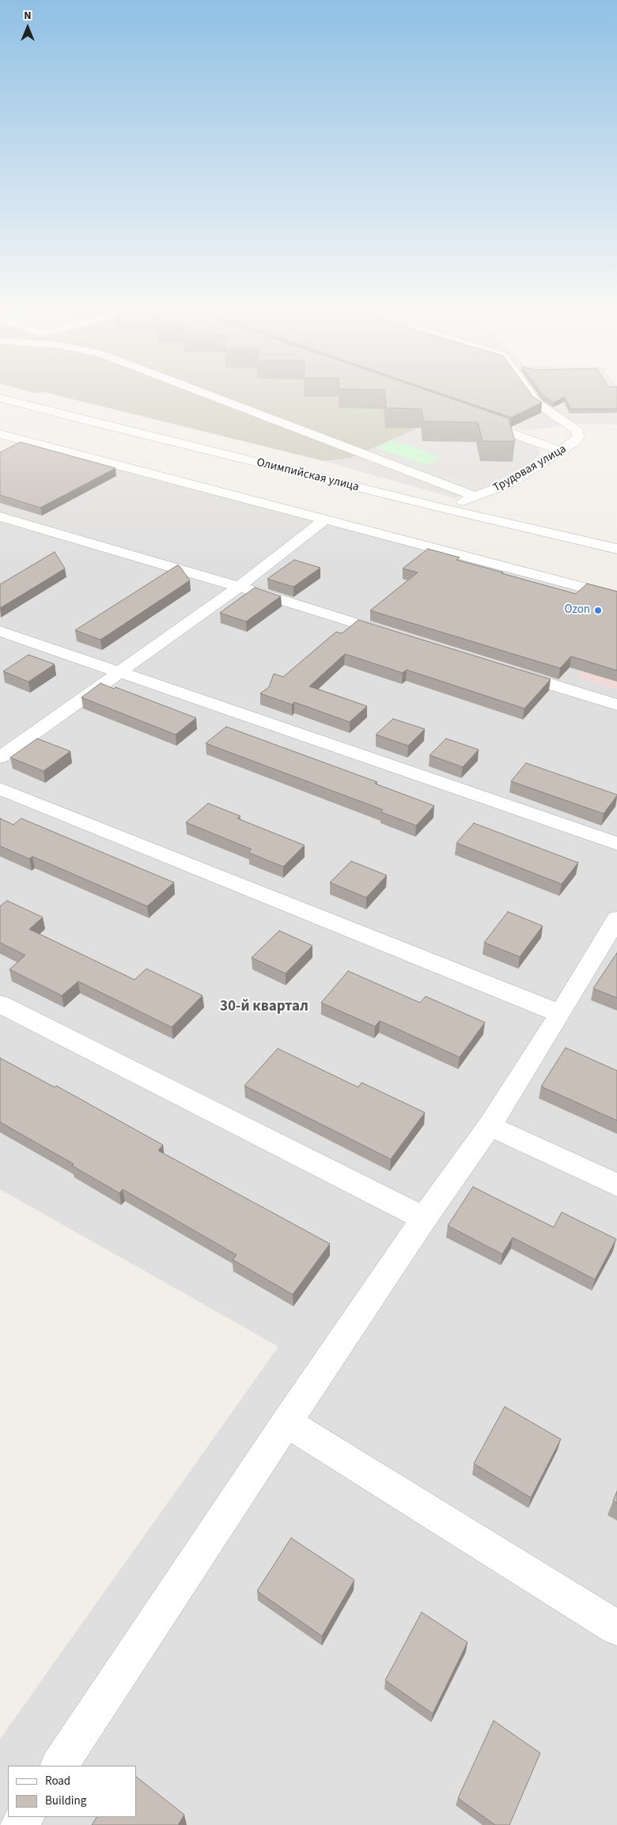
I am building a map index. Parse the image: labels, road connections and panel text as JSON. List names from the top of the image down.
{
  "streets": {
    "street": ["Трудовая улица", "Олимпийская улица"]
  },
  "crossings": [
    ["Трудовая улица", "Олимпийская улица"]
  ],
  "districts": ["30-й квартал"],
  "places": ["Ozon"],
  "legend": ["Road", "Building"],
  "north": "top"
}
